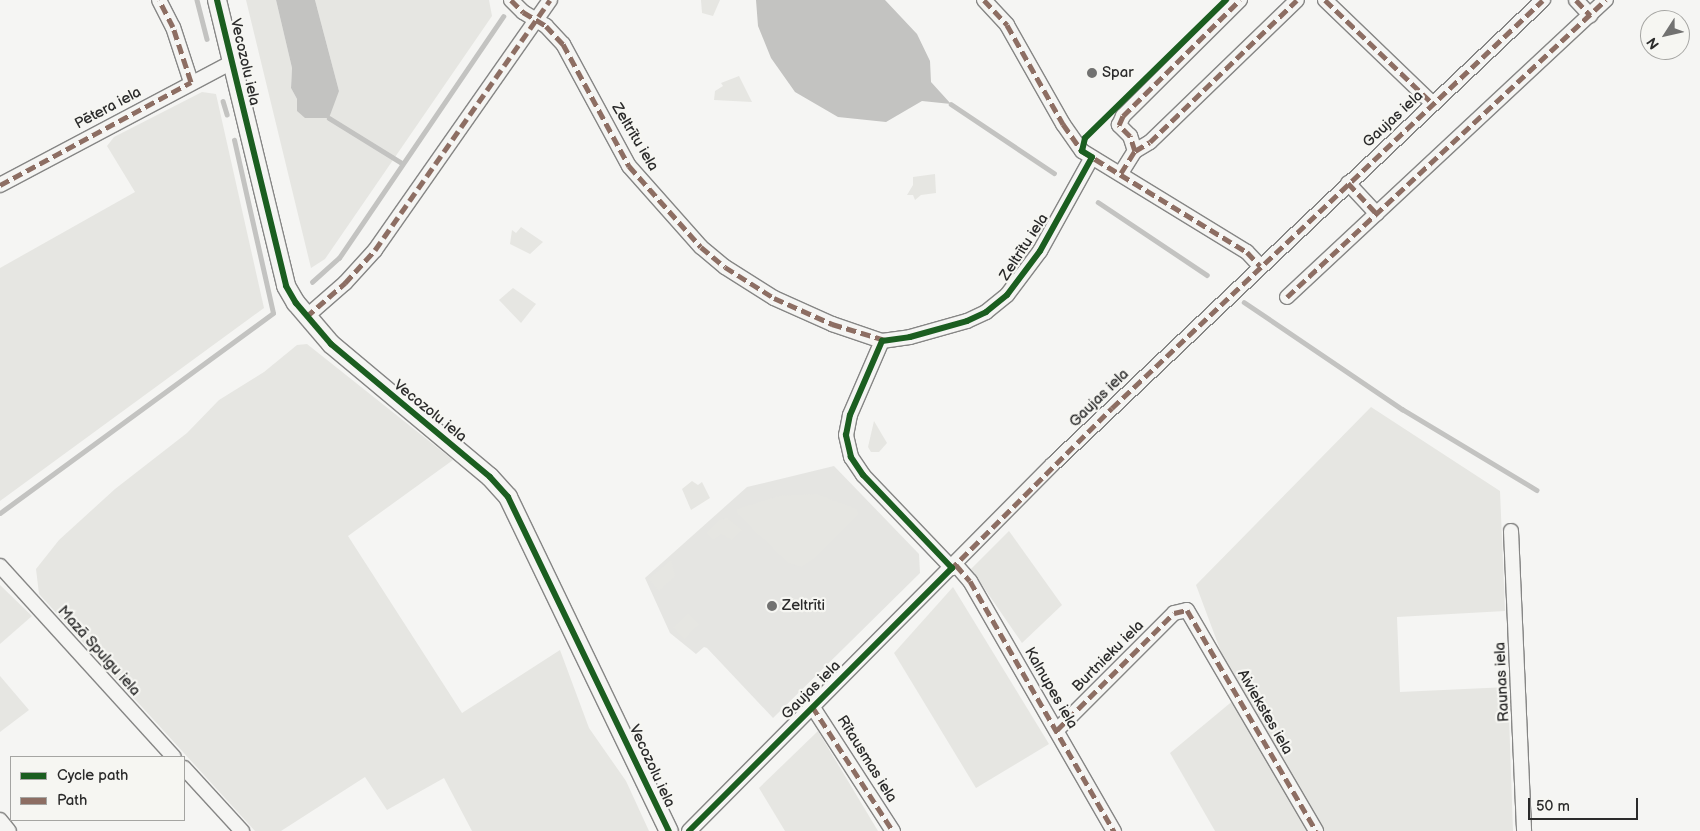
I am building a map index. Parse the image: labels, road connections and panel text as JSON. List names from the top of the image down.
{
  "streets": {
    "street": [
      "Vecozolu iela",
      "Pētera iela",
      "Gaujas iela",
      "Zeltrītu iela",
      "Mazā Spulgu iela",
      "Burtnieku iela",
      "Raunas iela",
      "Kalnupes iela",
      "Aiviekstes iela",
      "Rītausmas iela"
    ]
  },
  "crossings": [
    ["Vecozolu iela", "Pētera iela"],
    ["Gaujas iela", "Kalnupes iela"],
    ["Gaujas iela", "Rītausmas iela"],
    ["Zeltrītu iela", "Kalnupes iela"],
    ["Burtnieku iela", "Kalnupes iela"],
    ["Burtnieku iela", "Aiviekstes iela"]
  ],
  "places": ["Spar", "Zeltrīti"],
  "legend": ["Cycle path", "Path"],
  "scale_bar": "50 m",
  "north": "bottom left"
}
